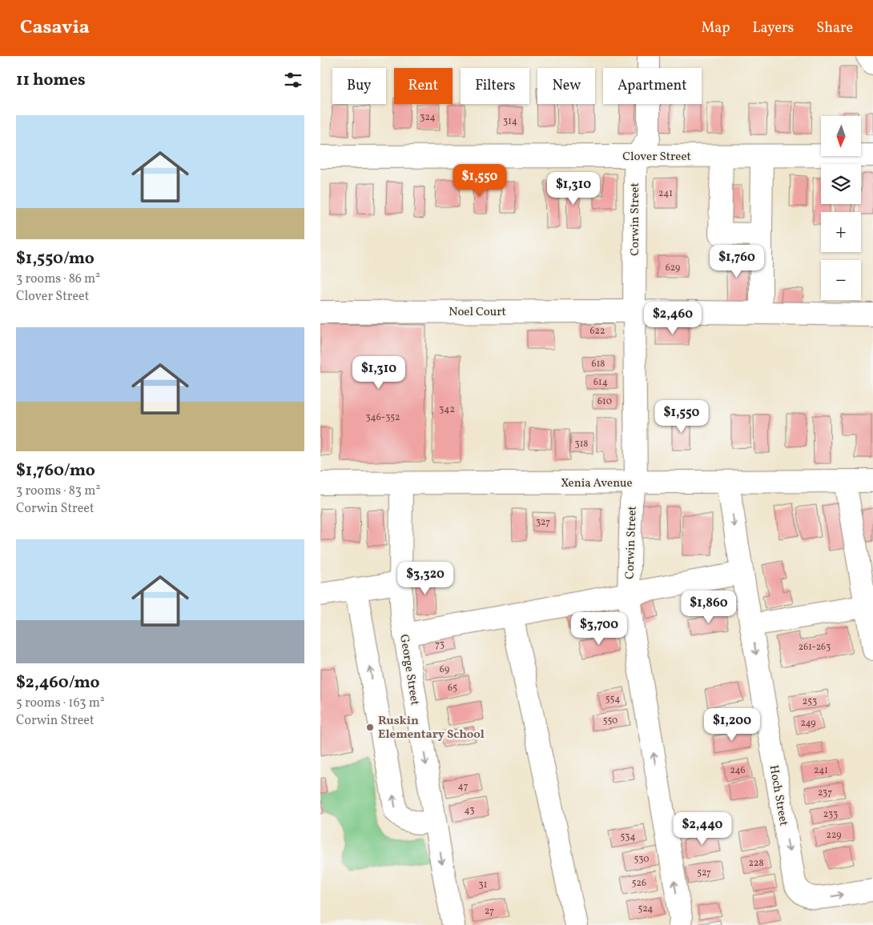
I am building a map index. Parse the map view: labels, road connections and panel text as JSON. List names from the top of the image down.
{
  "streets": {
    "street": [
      "Clover Street",
      "Corwin Street",
      "Noel Court",
      "Xenia Avenue",
      "George Street",
      "Hoch Street"
    ]
  },
  "crossings": [
    ["Clover Street", "Corwin Street"],
    ["Corwin Street", "Noel Court"],
    ["Corwin Street", "Xenia Avenue"],
    ["Xenia Avenue", "George Street"],
    ["Xenia Avenue", "Hoch Street"]
  ],
  "one_way": ["Hoch Street"],
  "places": ["Ruskin Elementary School"],
  "house_numbers": [
    "324",
    "314",
    "241",
    "629",
    "622",
    "618",
    "614",
    "610",
    "342",
    "346-352",
    "318",
    "327",
    "73",
    "261-263",
    "69",
    "65",
    "554",
    "253",
    "550",
    "249",
    "246",
    "241",
    "47",
    "237",
    "43",
    "233",
    "229",
    "534",
    "530",
    "228",
    "527",
    "526",
    "31",
    "524",
    "27"
  ],
  "north": "bottom",
  "page": {
    "header": "Casavia",
    "nav": ["Map", "Layers", "Share"],
    "heading": "11 homes",
    "chip": [
      "Buy",
      "Rent",
      "Filters",
      "New",
      "Apartment"
    ],
    "list": [
      {
        "name": "$1,550/mo",
        "note": "3 rooms · 86 m² · Clover Street"
      },
      {
        "name": "$1,760/mo",
        "note": "3 rooms · 83 m² · Corwin Street"
      },
      {
        "name": "$2,460/mo",
        "note": "5 rooms · 163 m² · Corwin Street"
      }
    ],
    "map_buttons": ["+", "−"],
    "price": [
      "$1,550",
      "$1,310",
      "$1,760",
      "$2,460",
      "$1,310",
      "$1,550",
      "$3,320",
      "$1,860",
      "$3,700",
      "$1,200",
      "$2,440"
    ]
  }
}
